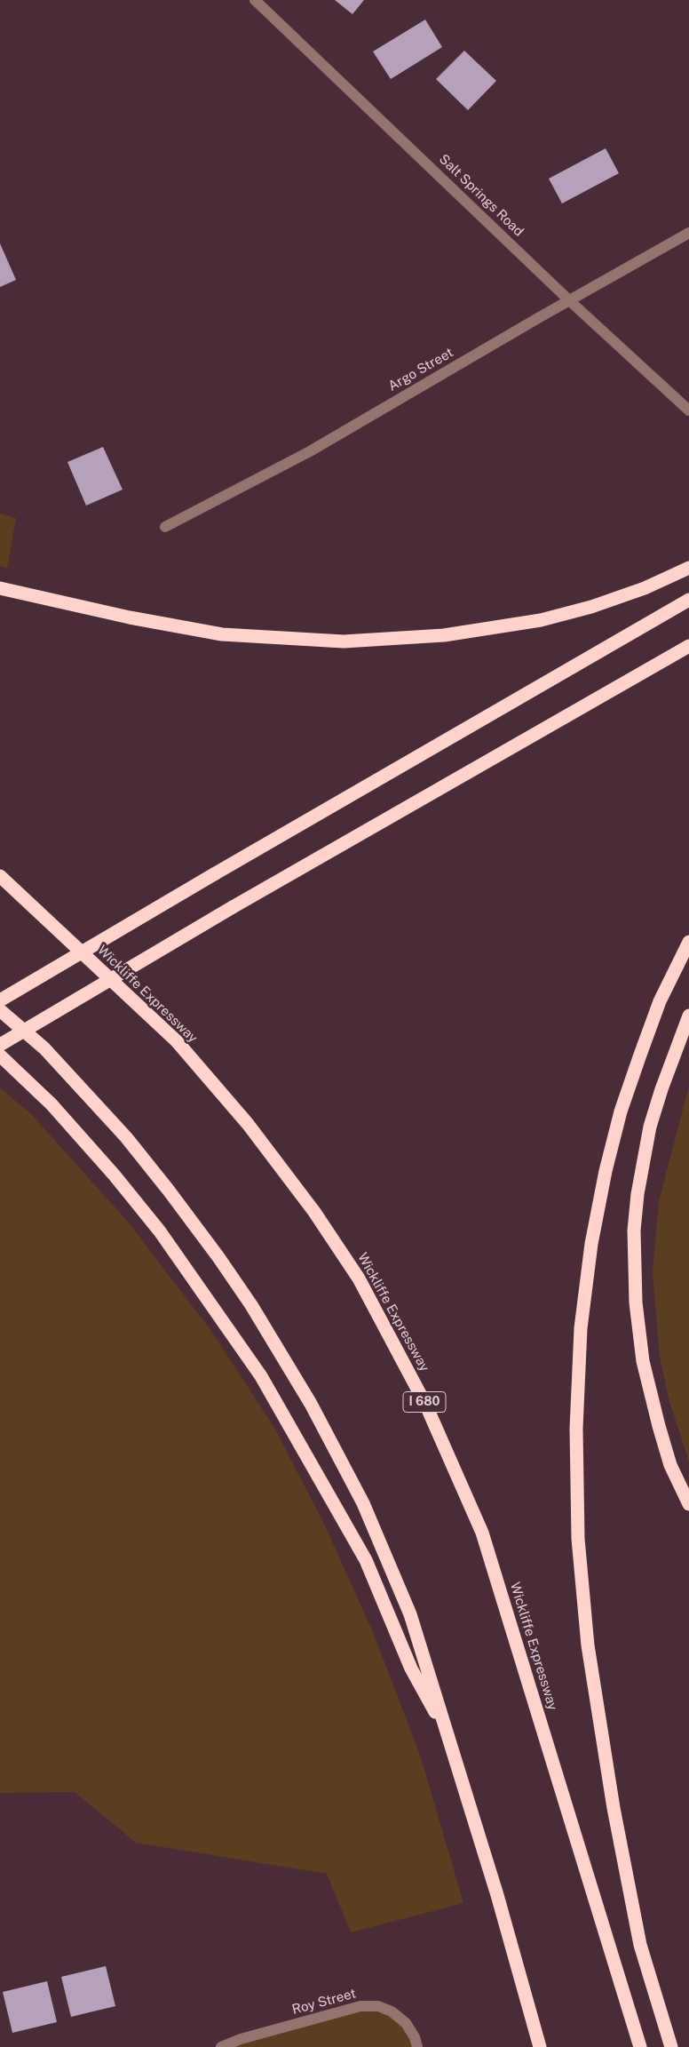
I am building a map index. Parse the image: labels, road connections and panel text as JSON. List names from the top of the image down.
{
  "streets": {
    "highway": ["Wickliffe Expressway", "I 680"],
    "street": ["Salt Springs Road", "Argo Street", "Roy Street"]
  },
  "crossings": [
    ["Salt Springs Road", "Argo Street"]
  ]
}
